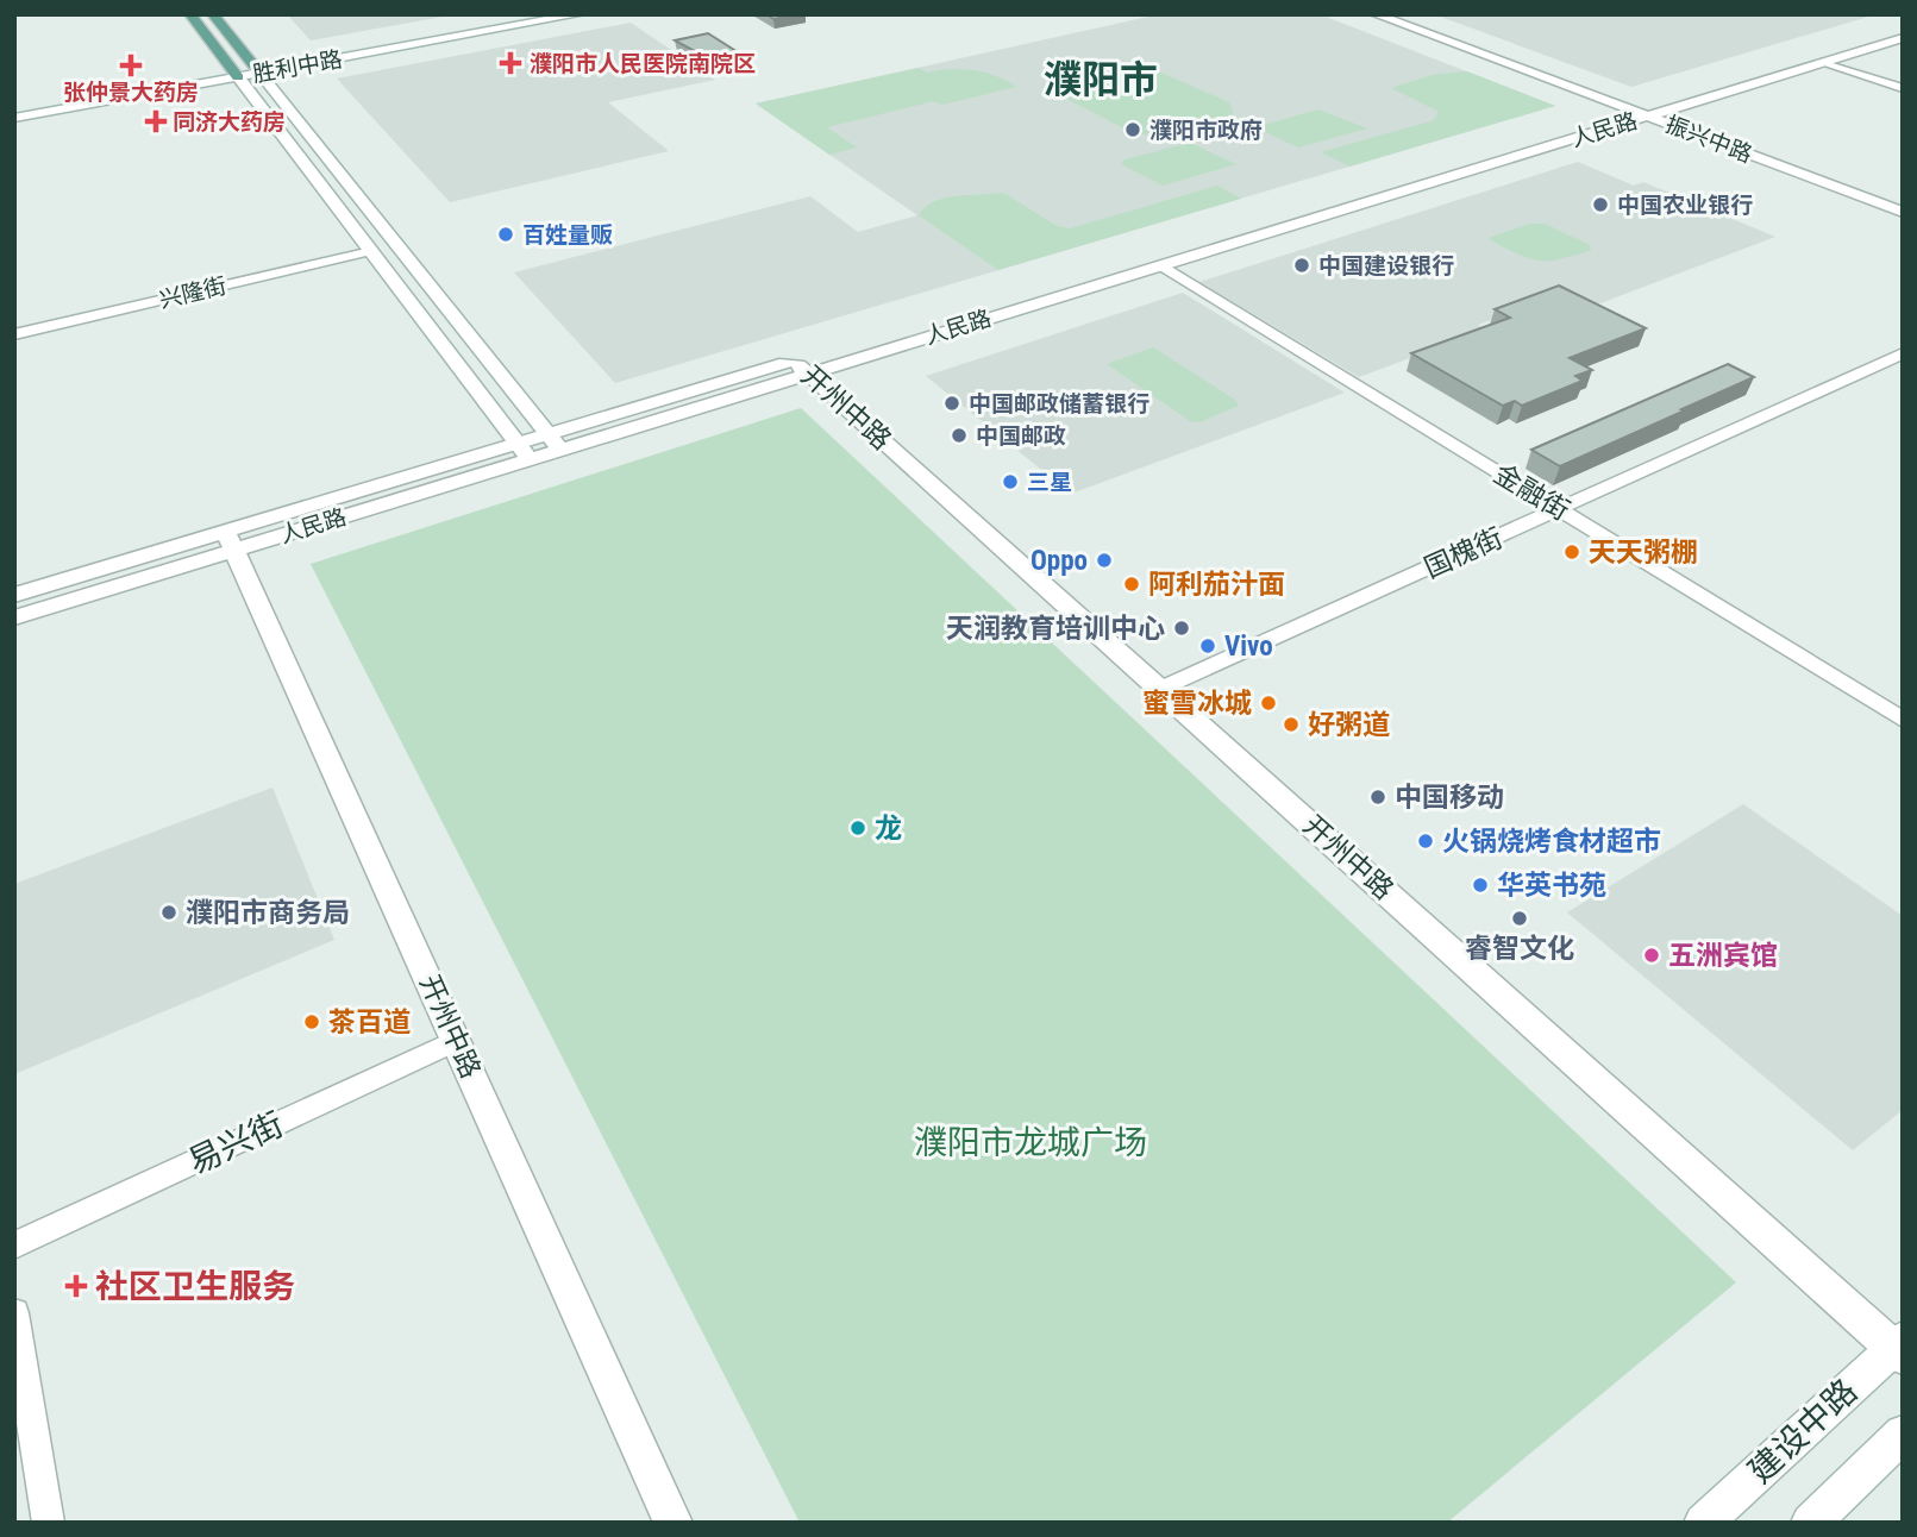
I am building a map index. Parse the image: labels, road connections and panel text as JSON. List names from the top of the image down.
{
  "streets": {
    "street": [
      "胜利中路",
      "人民路",
      "振兴中路",
      "兴隆街",
      "开州中路",
      "金融街",
      "国槐街",
      "易兴街",
      "建设中路"
    ]
  },
  "crossings": [
    ["人民路", "振兴中路"],
    ["人民路", "开州中路"],
    ["人民路", "金融街"],
    ["开州中路", "国槐街"],
    ["开州中路", "易兴街"],
    ["开州中路", "建设中路"],
    ["金融街", "国槐街"]
  ],
  "districts": ["濮阳市"],
  "parks": ["濮阳市龙城广场"],
  "places": {
    "health": [
      "濮阳市人民医院南院区",
      "张仲景大药房",
      "同济大药房",
      "社区卫生服务"
    ],
    "other": [
      "濮阳市政府",
      "中国农业银行",
      "百姓量贩",
      "中国建设银行",
      "中国邮政储蓄银行",
      "中国邮政",
      "三星",
      "天天粥棚",
      "Oppo",
      "阿利茄汁面",
      "天润教育培训中心",
      "Vivo",
      "蜜雪冰城",
      "好粥道",
      "中国移动",
      "龙",
      "火锅烧烤食材超市",
      "华英书苑",
      "濮阳市商务局",
      "睿智文化",
      "五洲宾馆",
      "茶百道"
    ]
  }
}
